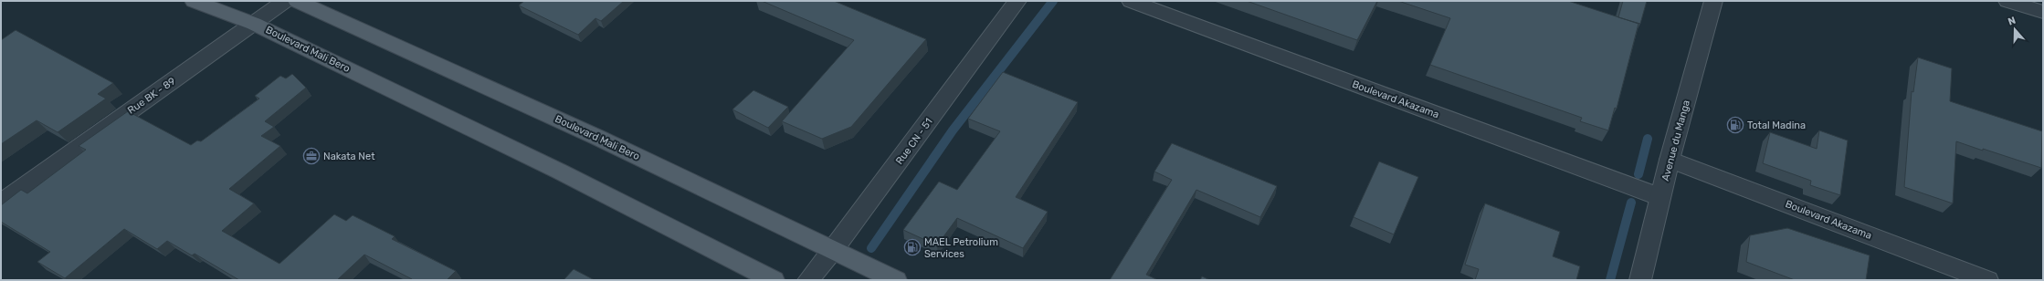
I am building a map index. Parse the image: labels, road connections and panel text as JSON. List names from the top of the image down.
{
  "streets": {
    "main road": ["Boulevard Mali Bero"],
    "street": [
      "Rue BK - 89",
      "Boulevard Akazama",
      "Avenue du Manga",
      "Rue CN - 51"
    ]
  },
  "crossings": [
    ["Boulevard Mali Bero", "Rue BK - 89"],
    ["Boulevard Mali Bero", "Rue CN - 51"],
    ["Boulevard Akazama", "Avenue du Manga"]
  ],
  "places": {
    "fuel station": ["Total Madina", "MAEL Petrolium Services"],
    "office": ["Nakata Net"]
  },
  "north": "top"
}
